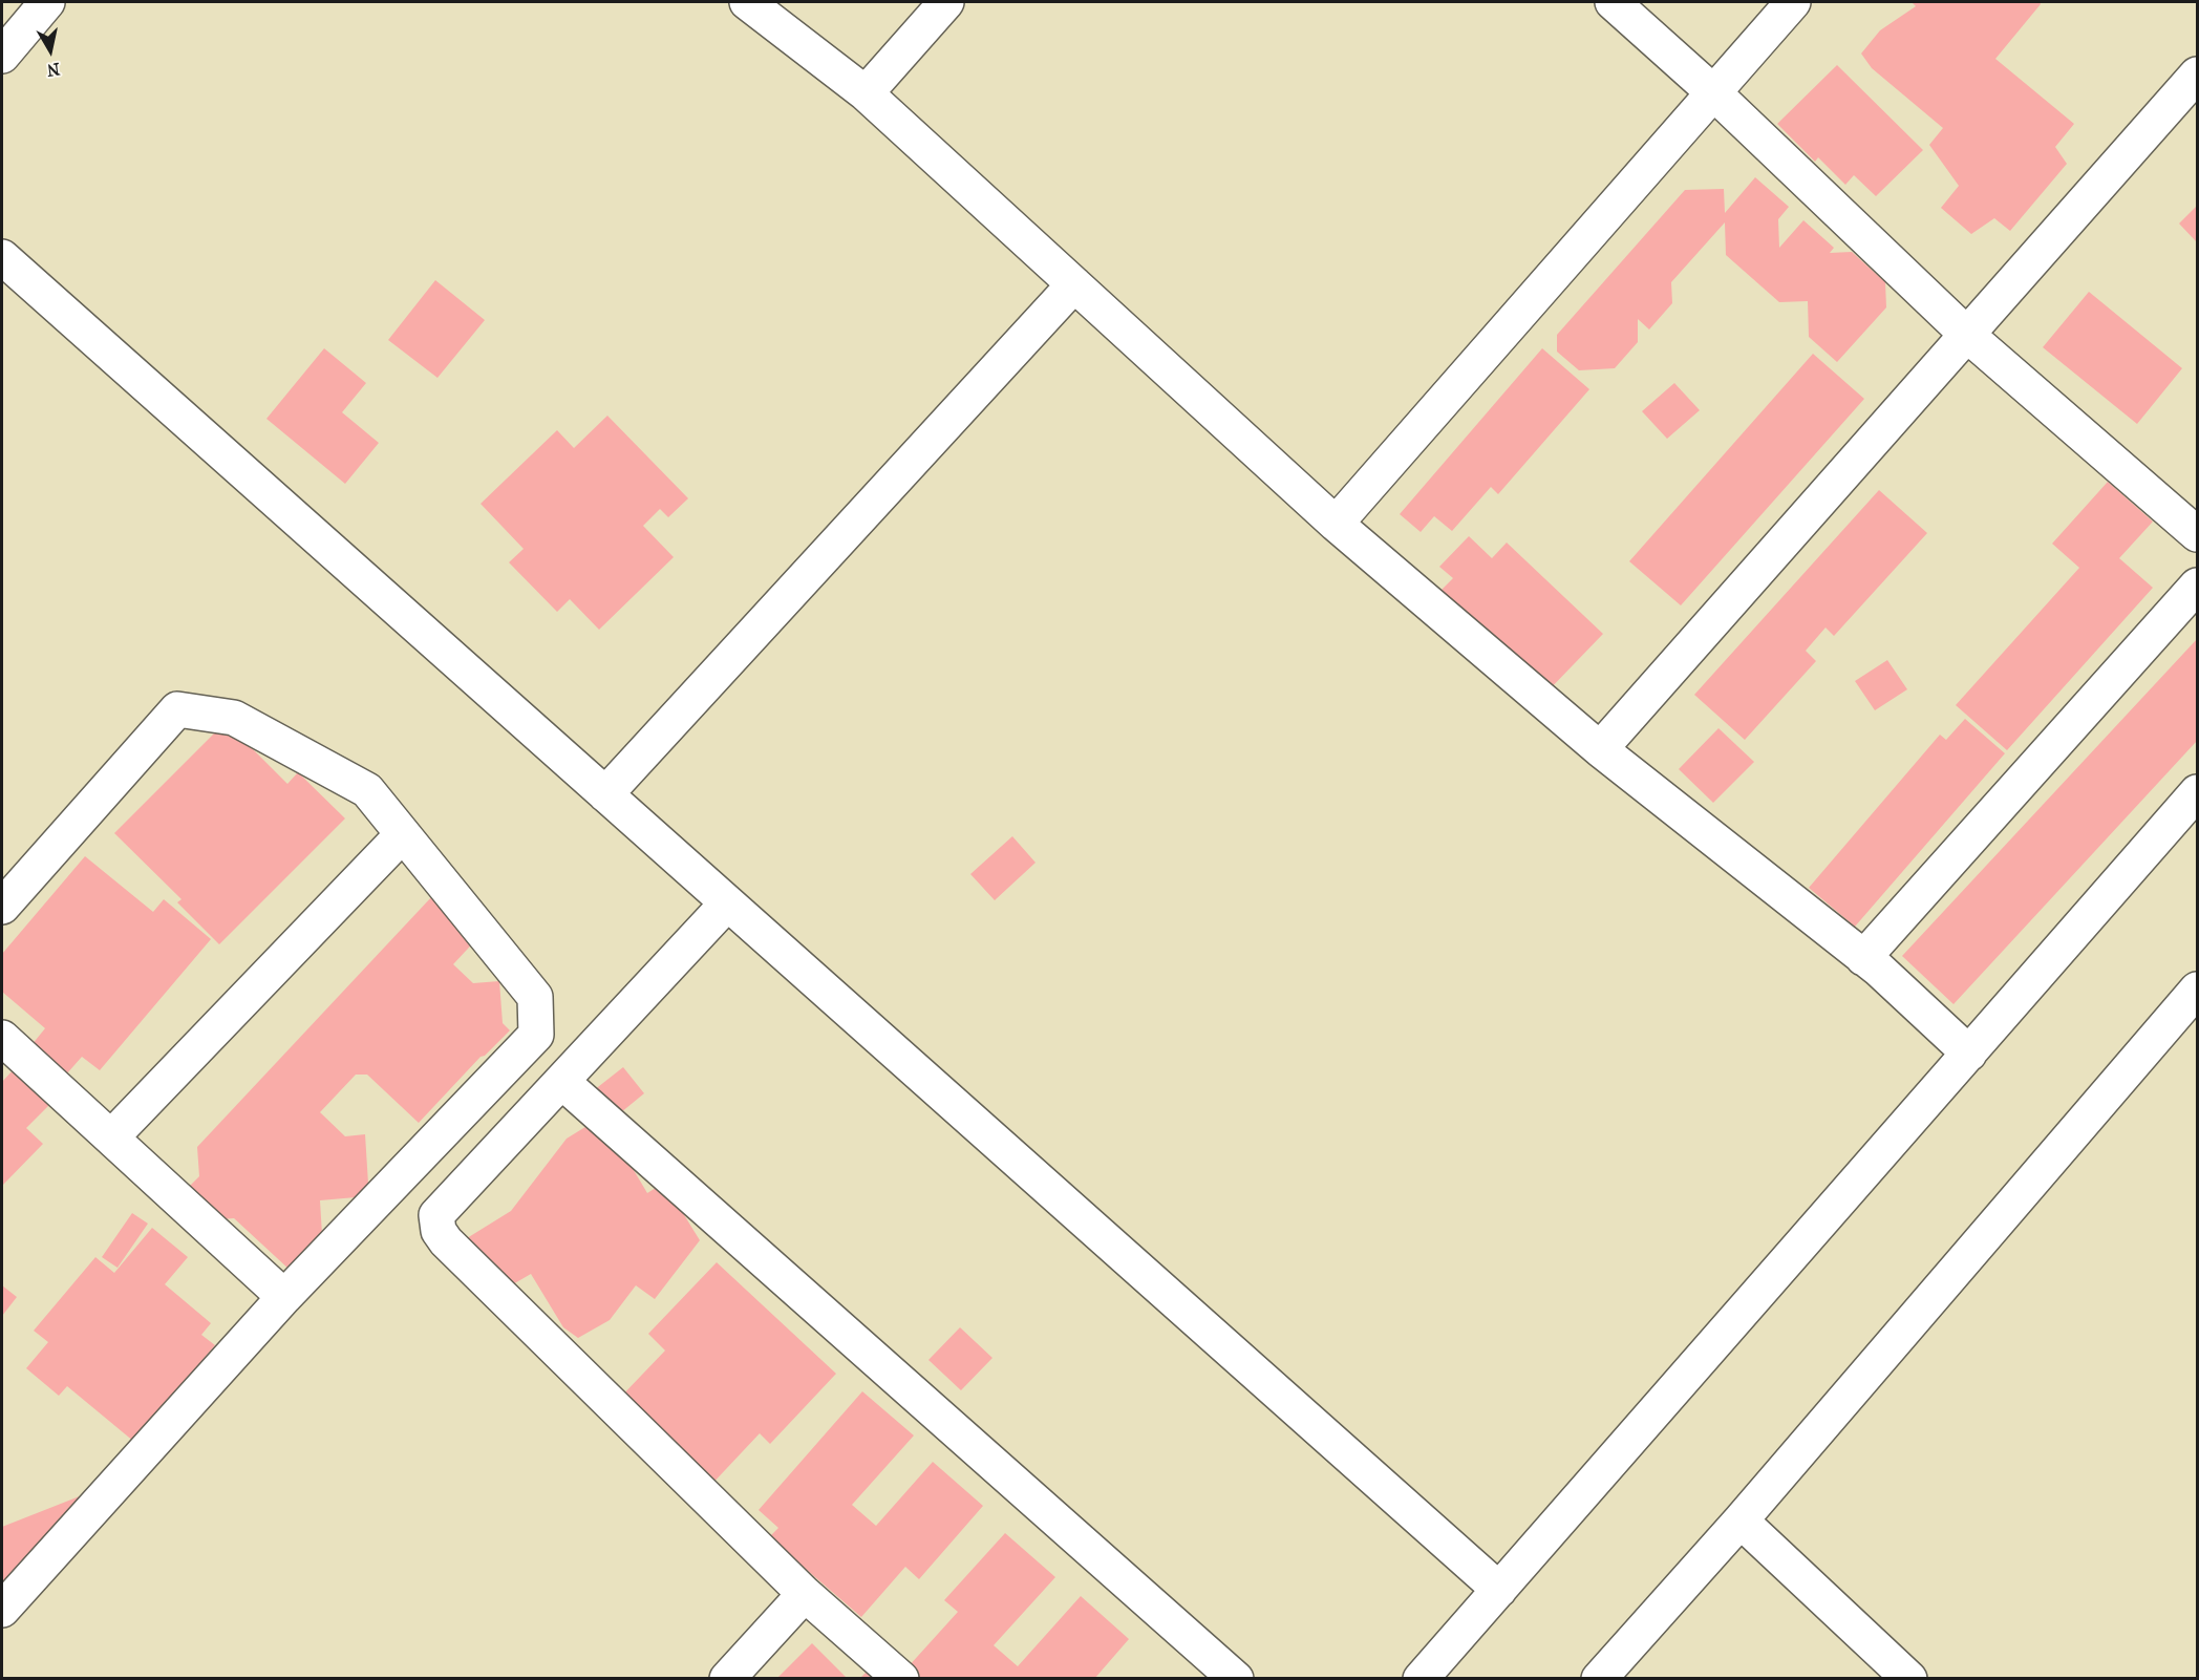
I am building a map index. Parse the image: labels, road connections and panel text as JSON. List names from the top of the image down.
{
  "north": "bottom"
}
